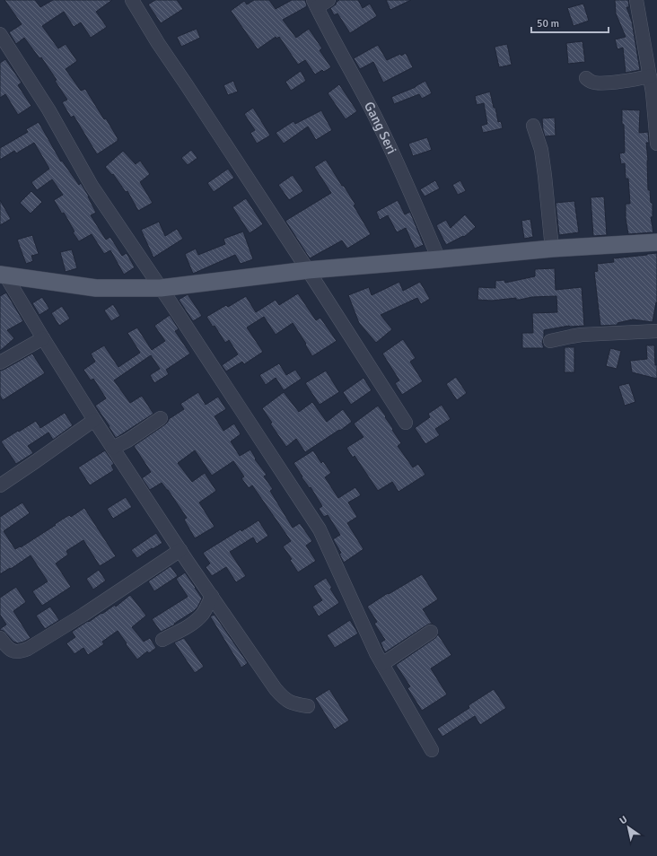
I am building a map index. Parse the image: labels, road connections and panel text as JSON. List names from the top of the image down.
{
  "streets": {
    "street": ["Gang Seri"]
  },
  "scale_bar": "50 m",
  "north": "top left"
}
